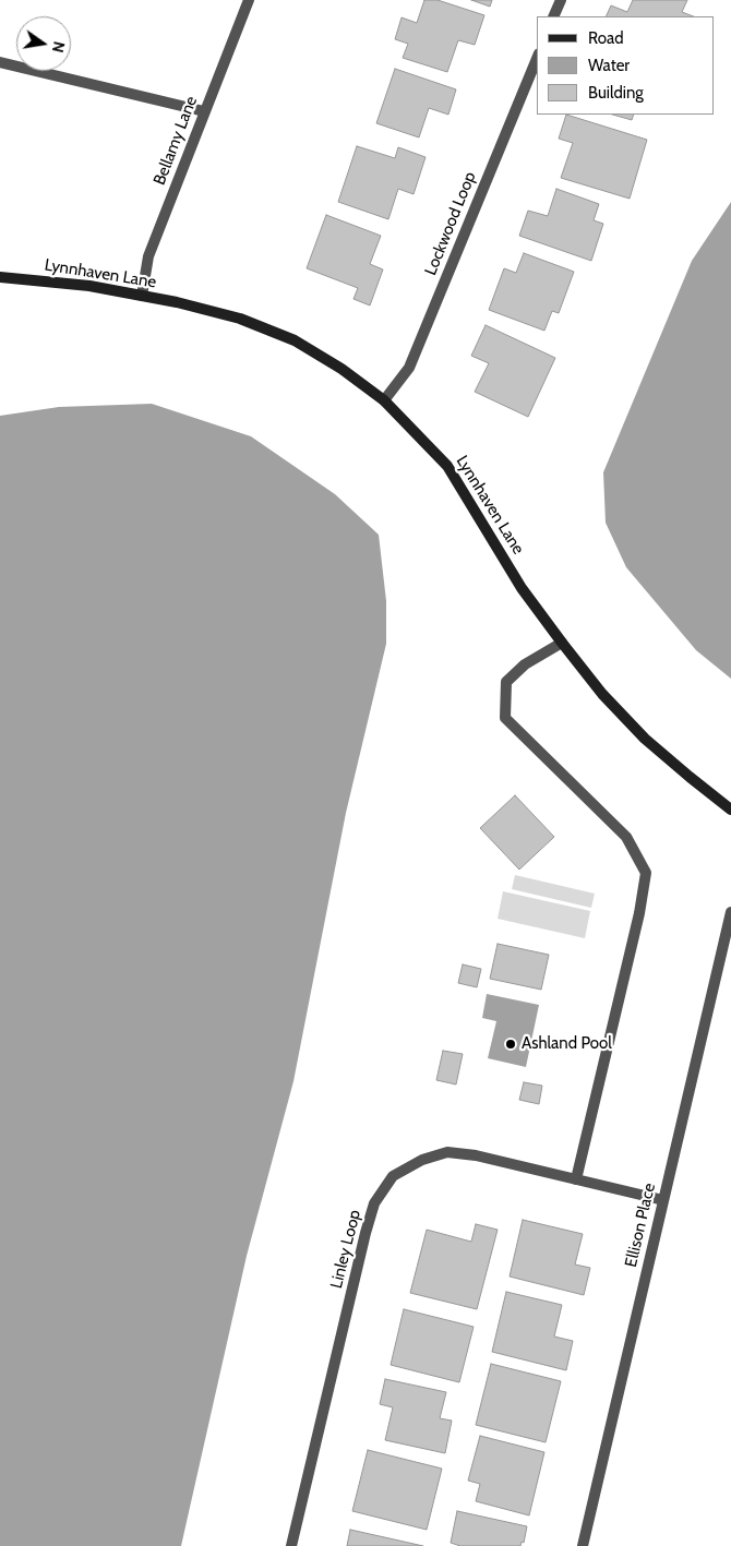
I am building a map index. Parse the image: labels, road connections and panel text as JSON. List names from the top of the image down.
{
  "streets": {
    "street": [
      "Bellamy Lane",
      "Lockwood Loop",
      "Lynnhaven Lane",
      "Ellison Place",
      "Linley Loop"
    ]
  },
  "crossings": [
    ["Bellamy Lane", "Lynnhaven Lane"],
    ["Lockwood Loop", "Lynnhaven Lane"],
    ["Ellison Place", "Linley Loop"]
  ],
  "places": ["Ashland Pool"],
  "legend": ["Road", "Water", "Building"],
  "north": "right"
}
